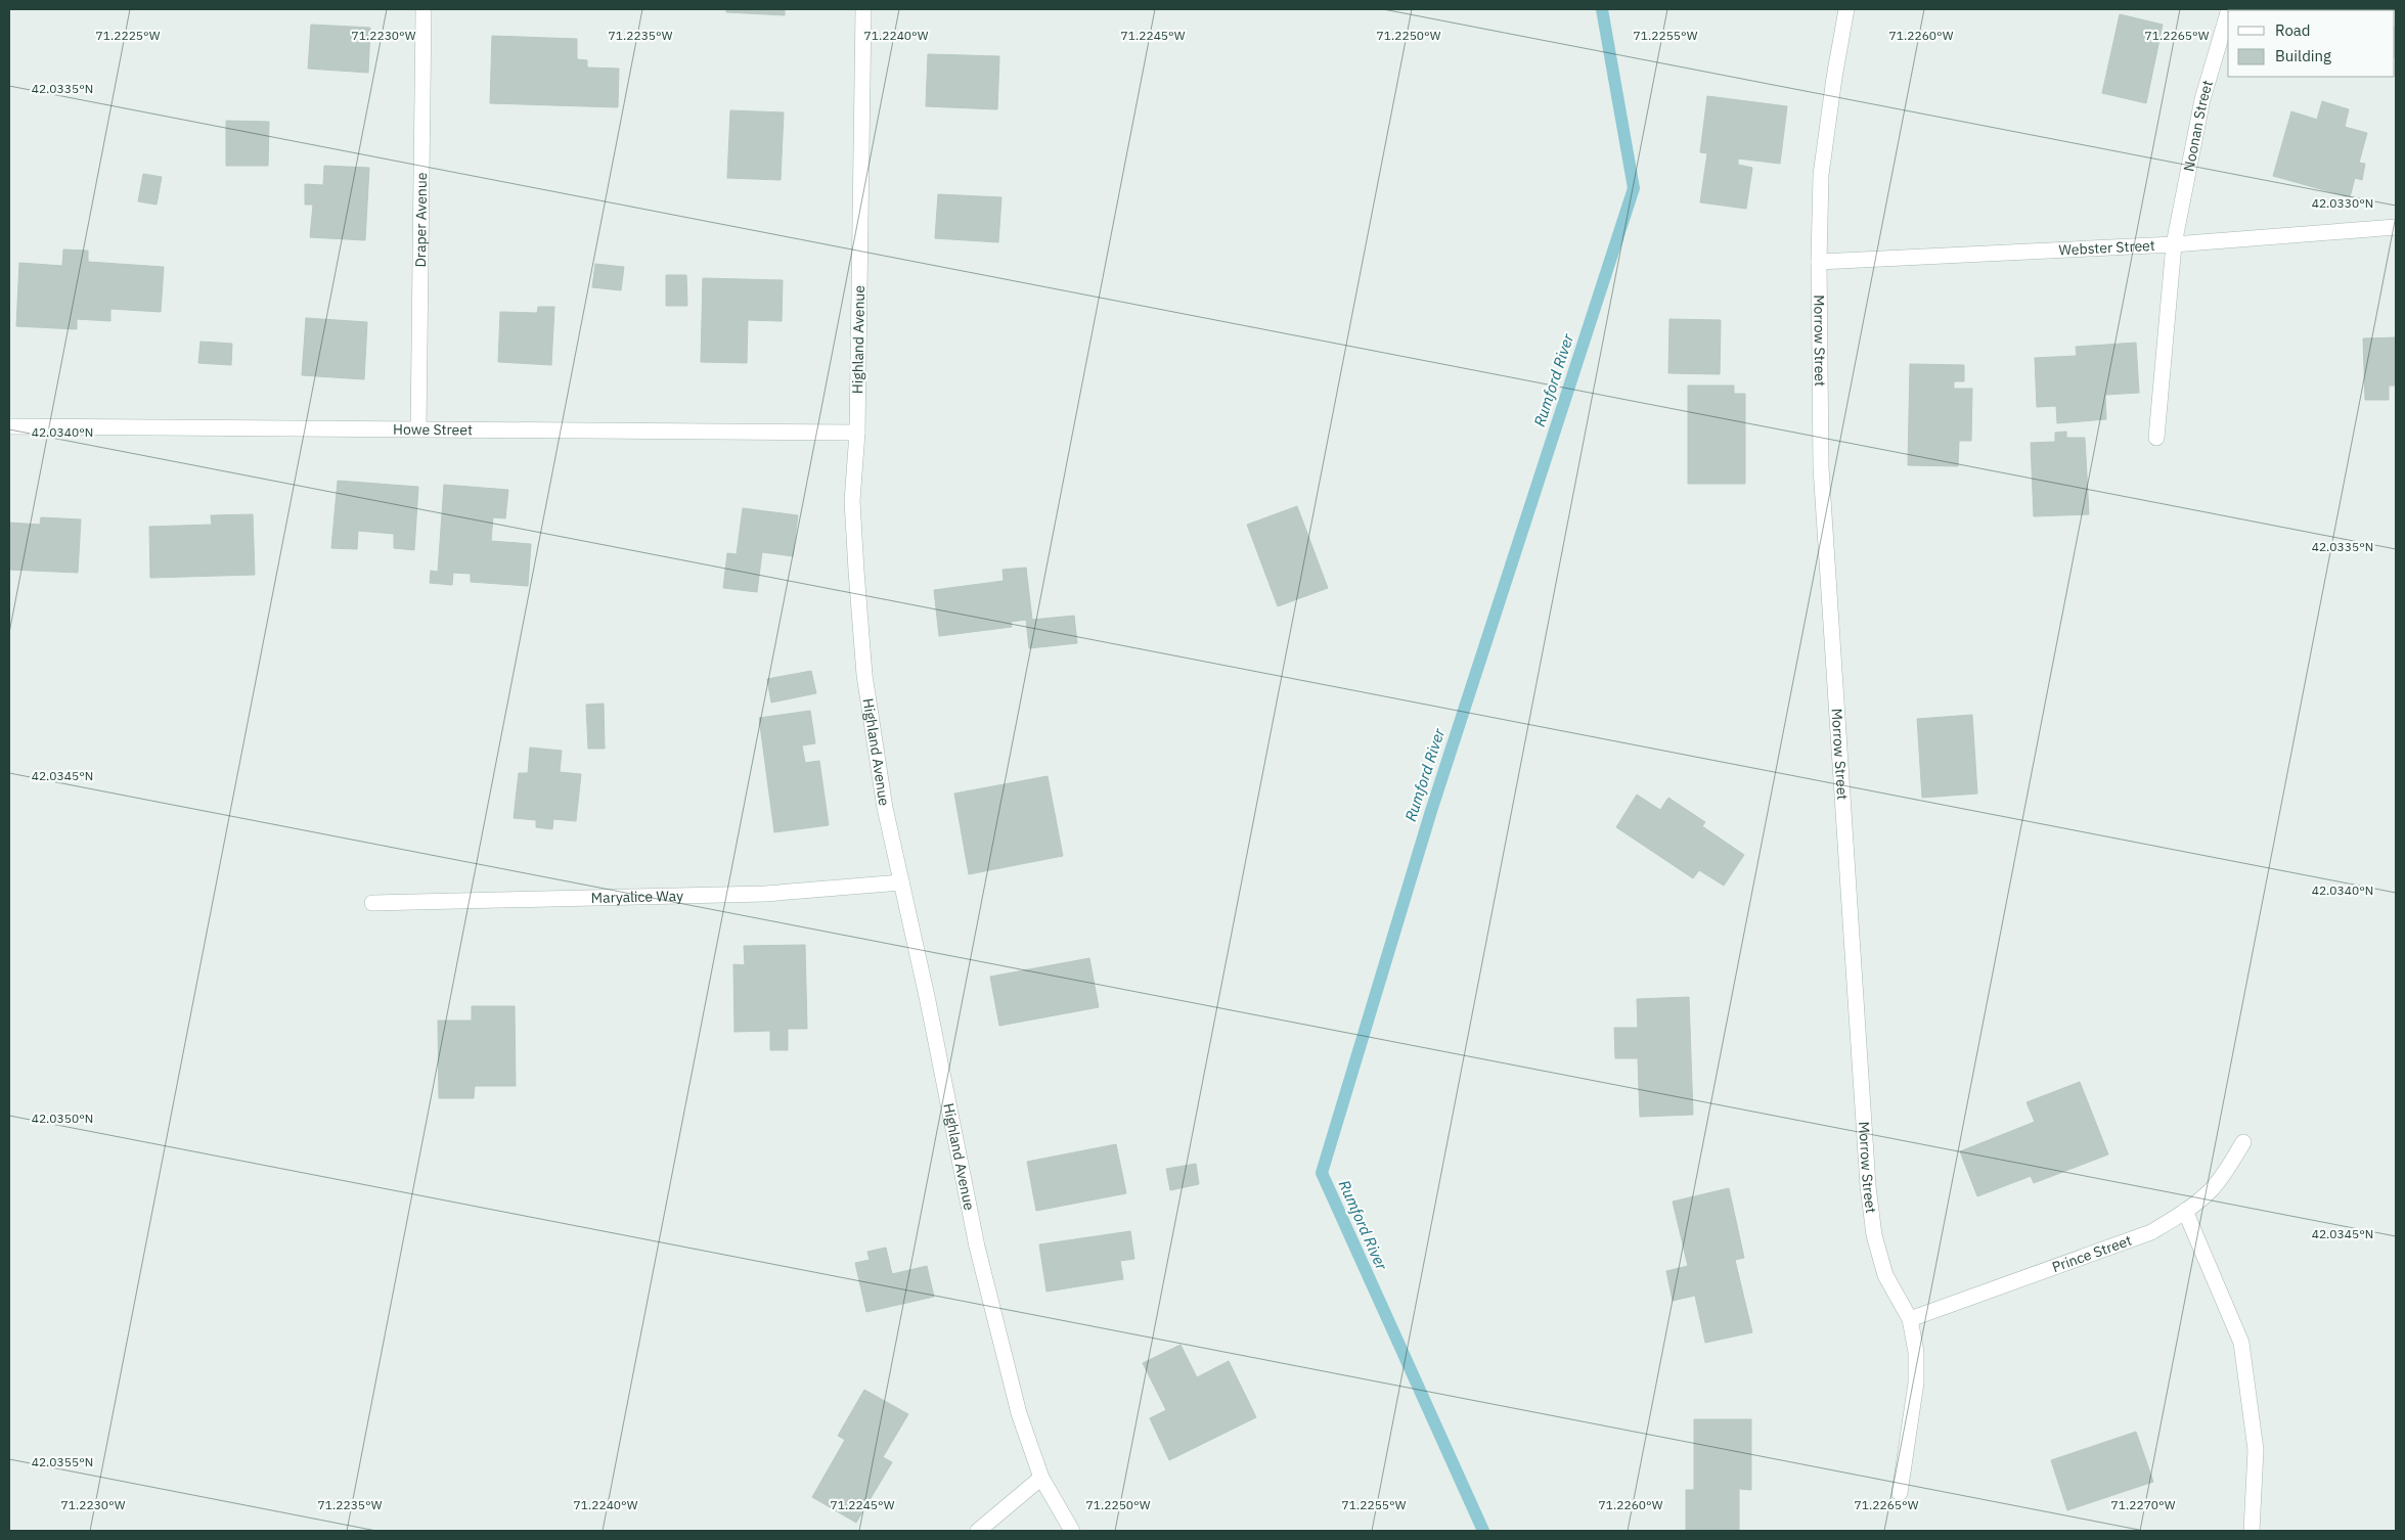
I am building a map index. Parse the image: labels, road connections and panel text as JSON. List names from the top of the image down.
{
  "streets": {
    "street": [
      "Noonan Street",
      "Draper Avenue",
      "Webster Street",
      "Highland Avenue",
      "Morrow Street",
      "Howe Street",
      "Maryalice Way",
      "Prince Street"
    ]
  },
  "crossings": [
    ["Noonan Street", "Webster Street"],
    ["Draper Avenue", "Howe Street"],
    ["Webster Street", "Morrow Street"],
    ["Highland Avenue", "Howe Street"],
    ["Highland Avenue", "Maryalice Way"],
    ["Morrow Street", "Prince Street"]
  ],
  "water": ["Rumford River"],
  "legend": ["Road", "Building"],
  "coordinates": [
    "71.2225°W",
    "71.2230°W",
    "71.2235°W",
    "71.2240°W",
    "71.2245°W",
    "71.2250°W",
    "71.2255°W",
    "71.2260°W",
    "71.2265°W",
    "42.0335°N",
    "42.0330°N",
    "42.0340°N",
    "42.0345°N",
    "42.0350°N",
    "42.0355°N",
    "71.2270°W"
  ]
}
